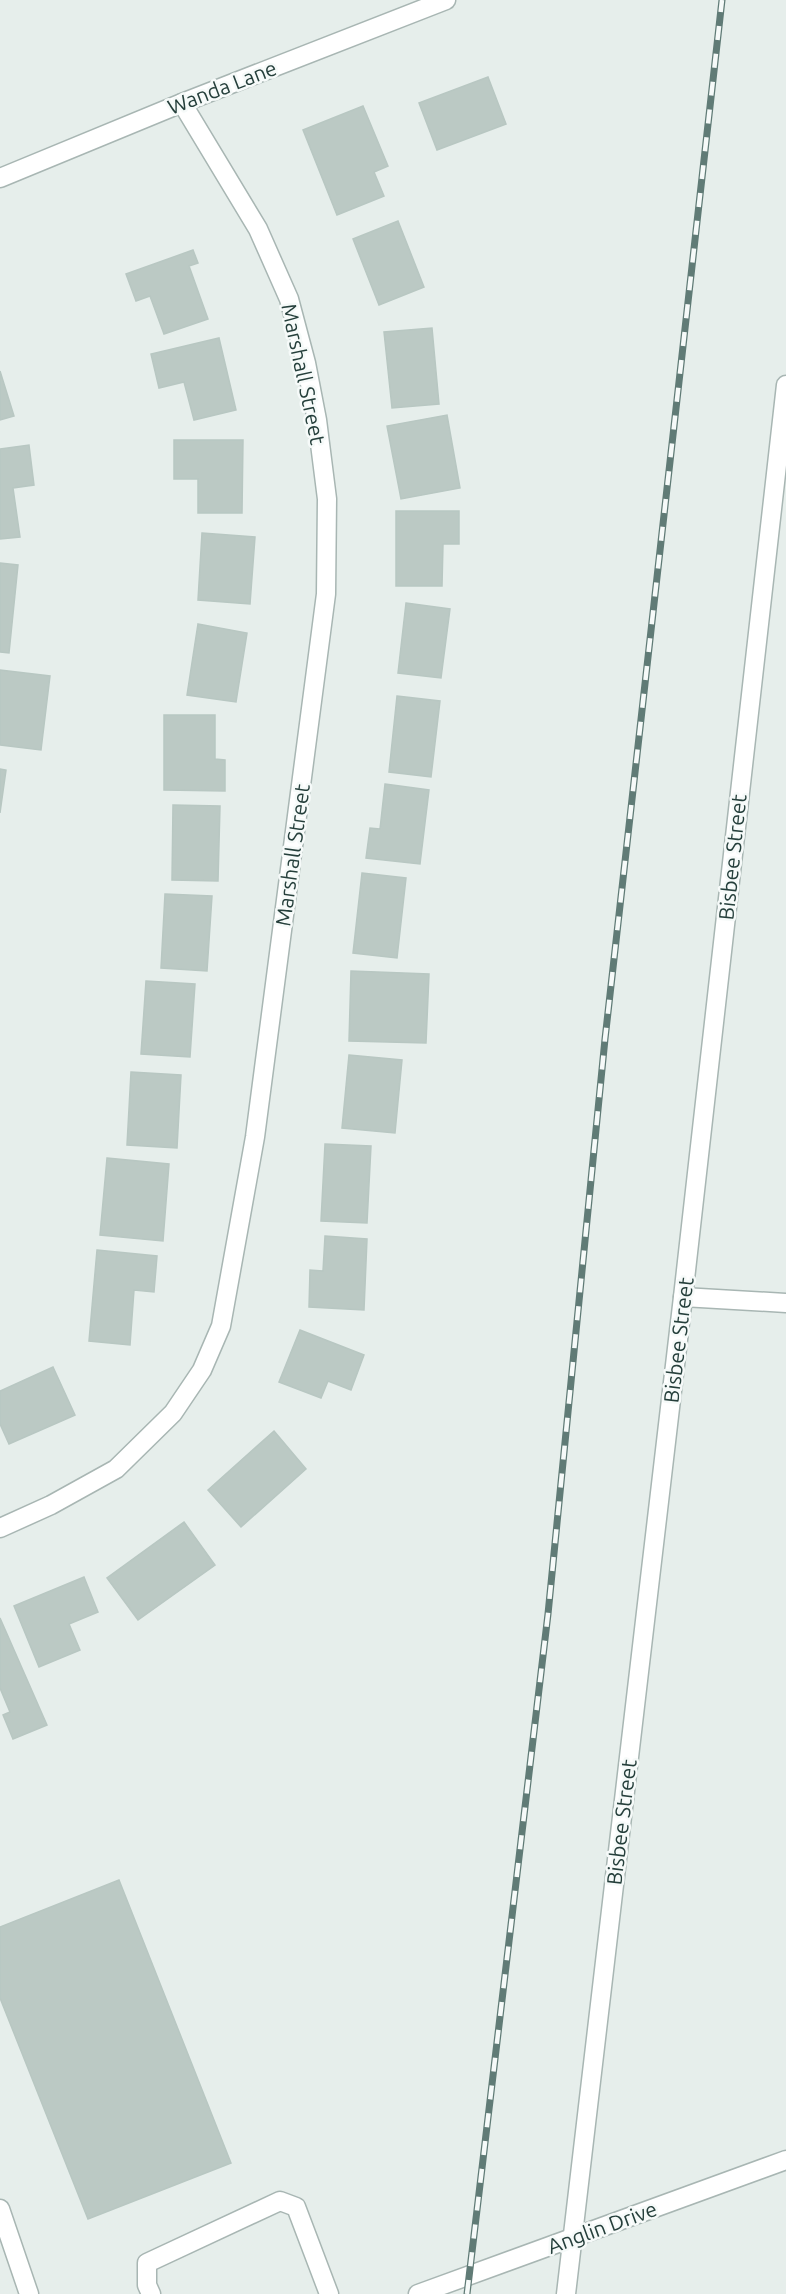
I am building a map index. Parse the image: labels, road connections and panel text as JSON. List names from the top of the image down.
{
  "streets": {
    "street": [
      "Wanda Lane",
      "Marshall Street",
      "Bisbee Street",
      "Anglin Drive"
    ]
  },
  "crossings": [
    ["Wanda Lane", "Marshall Street"],
    ["Bisbee Street", "Anglin Drive"]
  ]
}
